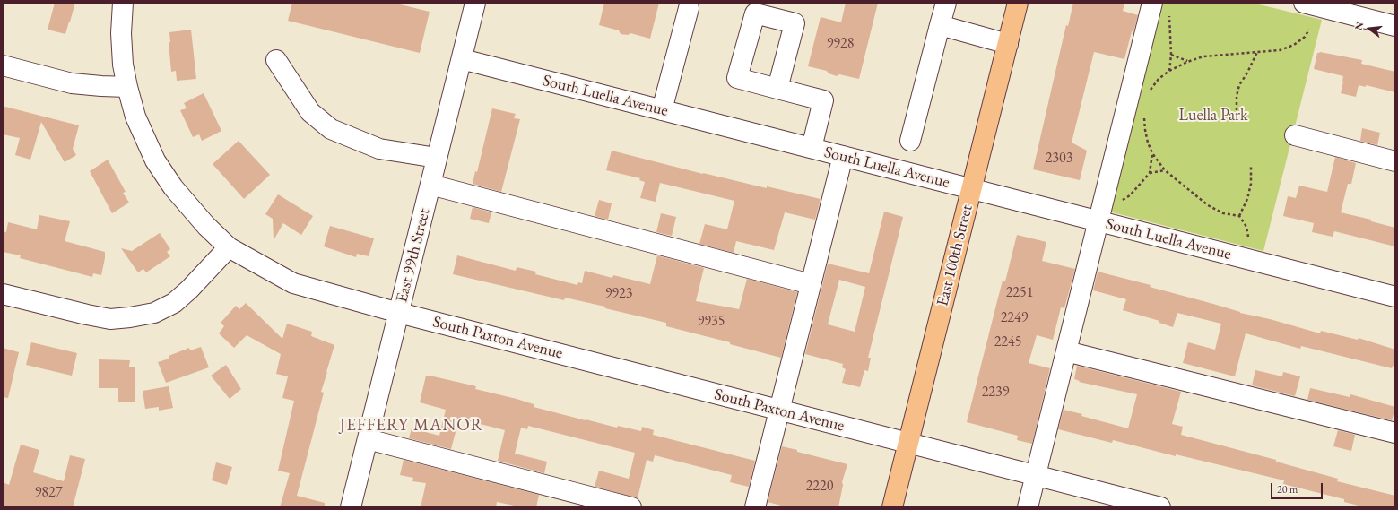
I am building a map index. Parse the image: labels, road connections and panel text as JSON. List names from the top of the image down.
{
  "streets": {
    "main road": ["East 100th Street"],
    "street": ["South Luella Avenue", "East 99th Street", "South Paxton Avenue"]
  },
  "crossings": [
    ["South Luella Avenue", "East 99th Street"],
    ["South Luella Avenue", "East 100th Street"],
    ["East 99th Street", "South Paxton Avenue"],
    ["East 100th Street", "South Paxton Avenue"]
  ],
  "districts": ["JEFFERY MANOR"],
  "parks": ["Luella Park"],
  "house_numbers": [
    "9928",
    "2303",
    "2251",
    "9923",
    "2249",
    "9935",
    "2245",
    "2239",
    "2220",
    "9827"
  ],
  "scale_bar": "20 m",
  "north": "left"
}
